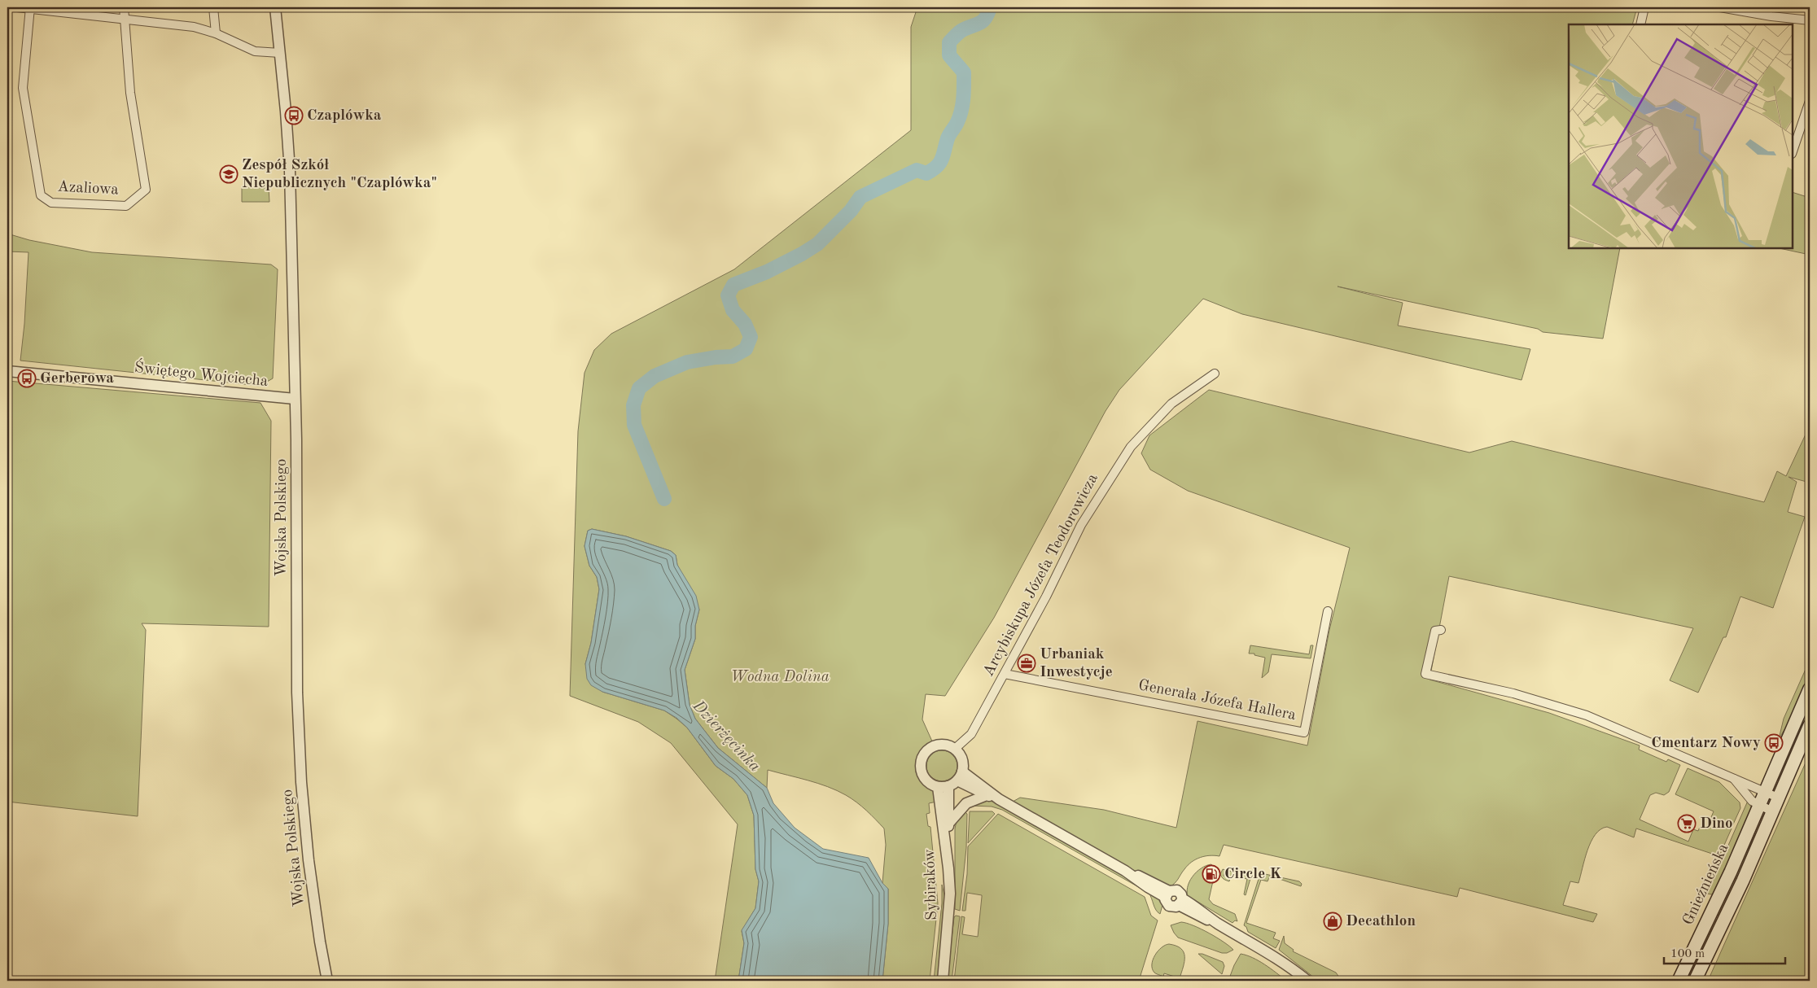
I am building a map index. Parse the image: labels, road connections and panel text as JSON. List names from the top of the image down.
{
  "streets": {
    "main road": ["Gnieźnieńska"],
    "street": [
      "Azaliowa",
      "Świętego Wojciecha",
      "Wojska Polskiego",
      "Arcybiskupa Józefa Teodorowicza",
      "Generała Józefa Hallera",
      "Sybiraków"
    ]
  },
  "crossings": [
    ["Świętego Wojciecha", "Wojska Polskiego"],
    ["Arcybiskupa Józefa Teodorowicza", "Generała Józefa Hallera"],
    ["Arcybiskupa Józefa Teodorowicza", "Sybiraków"]
  ],
  "water": ["Dzierżęcinka"],
  "parks": ["Wodna Dolina"],
  "places": {
    "bus stop": ["Czaplówka", "Gerberowa", "Cmentarz Nowy"],
    "school or university": ["Zespół Szkół Niepublicznych \"Czaplówka\""],
    "office": ["Urbaniak Inwestycje"],
    "supermarket": ["Dino"],
    "fuel station": ["Circle K"],
    "shop": ["Decathlon"]
  },
  "scale_bar": "100 m"
}
